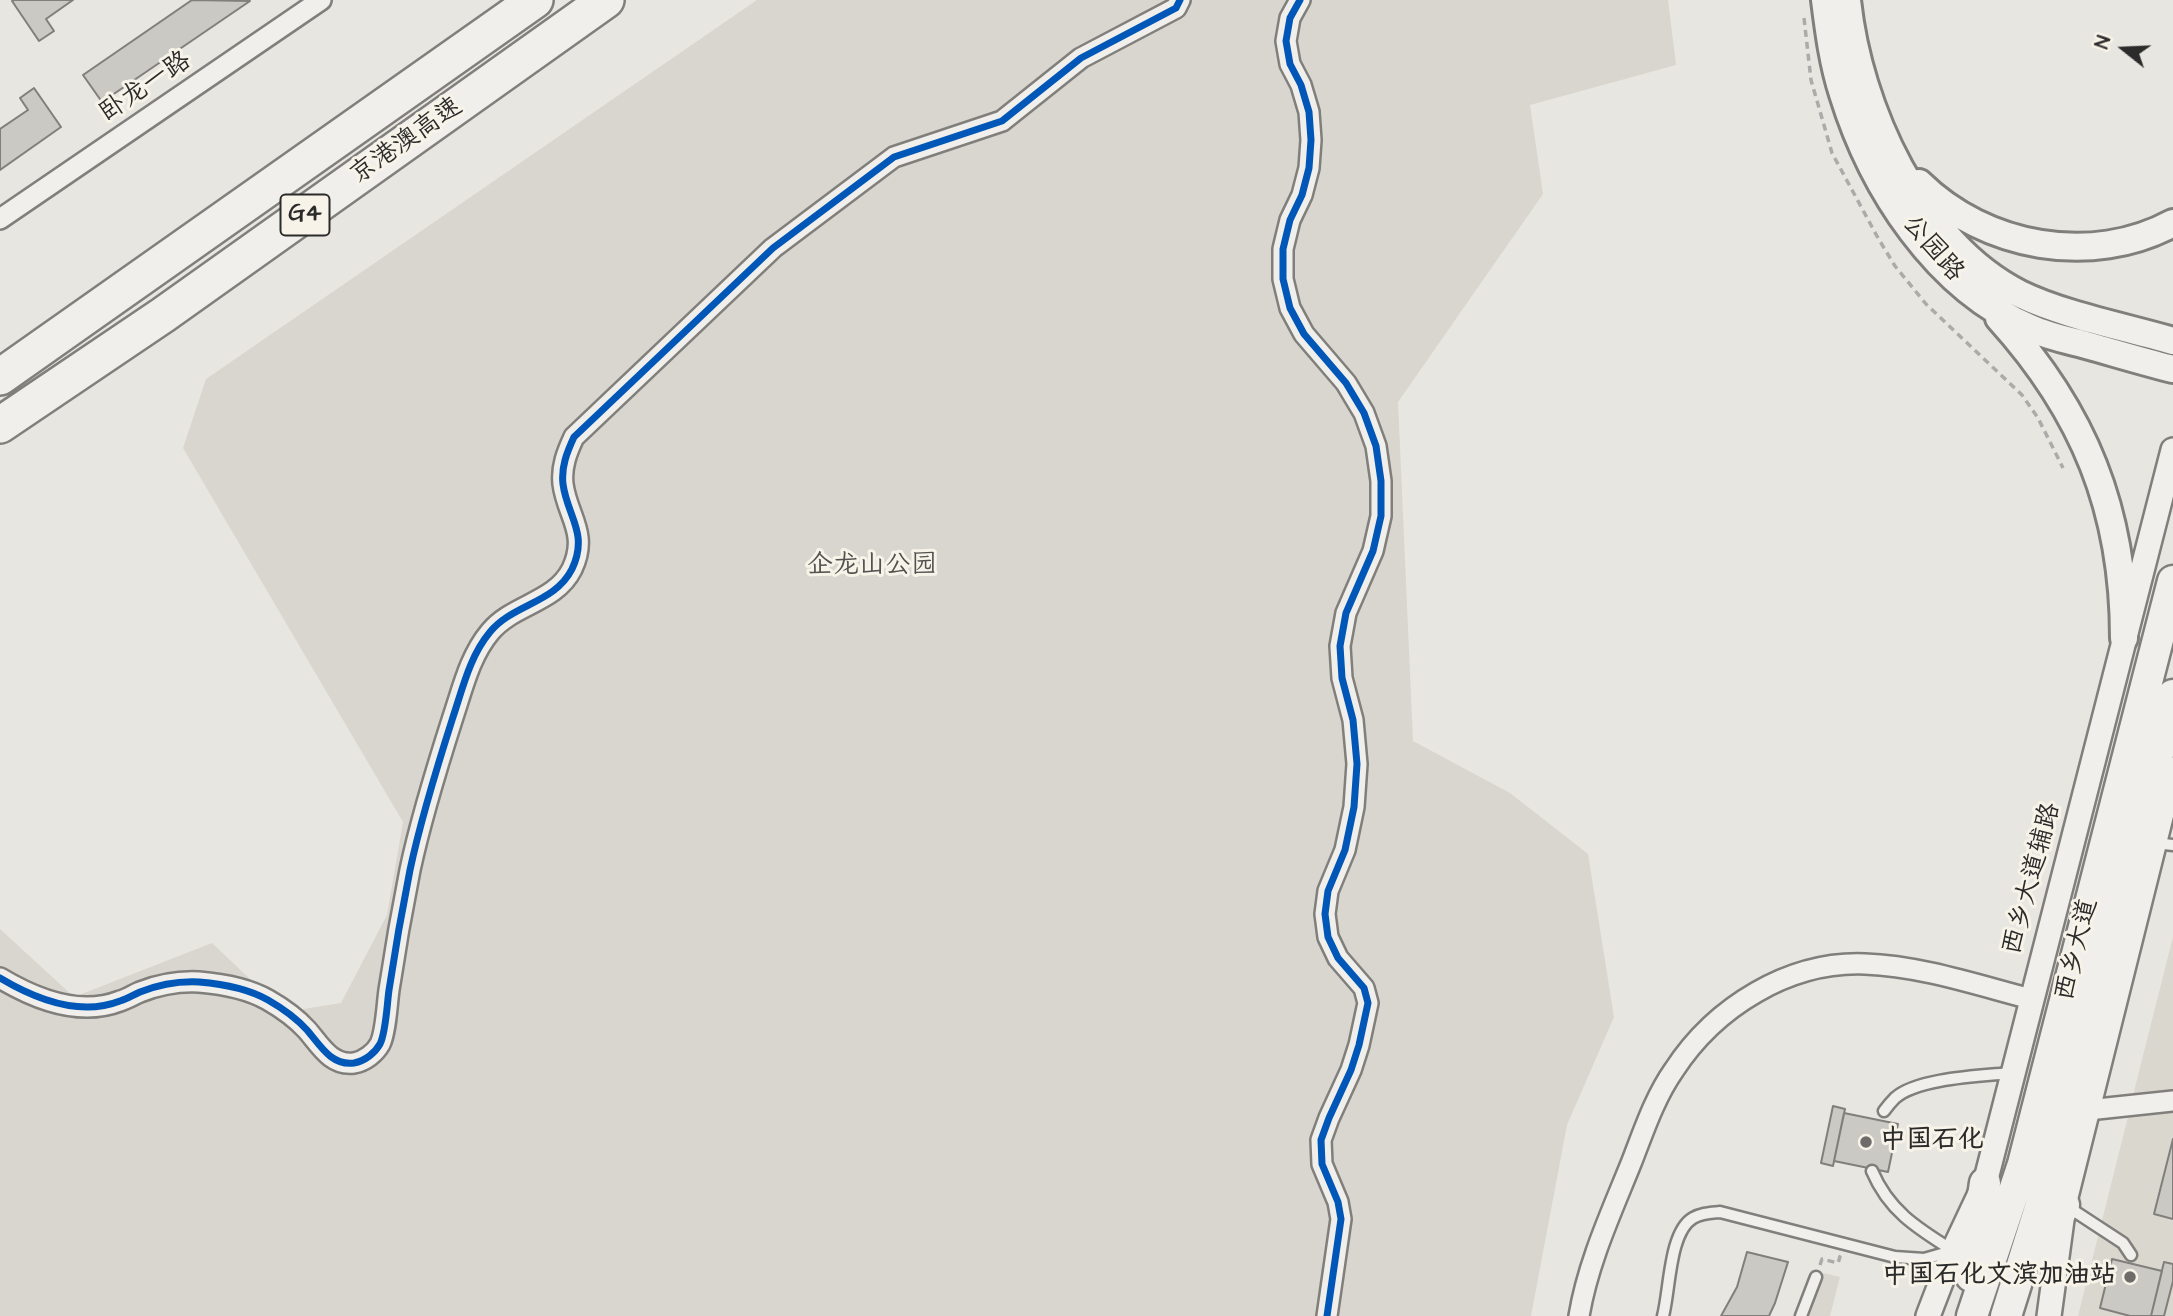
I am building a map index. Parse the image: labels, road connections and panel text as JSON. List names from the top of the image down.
{
  "streets": {
    "highway": ["京港澳高速", "G4"],
    "main road": ["公园路", "西乡大道"],
    "street": ["卧龙一路", "西乡大道辅路"]
  },
  "parks": ["企龙山公园"],
  "places": ["中国石化", "中国石化文滨加油站"],
  "north": "left"
}
